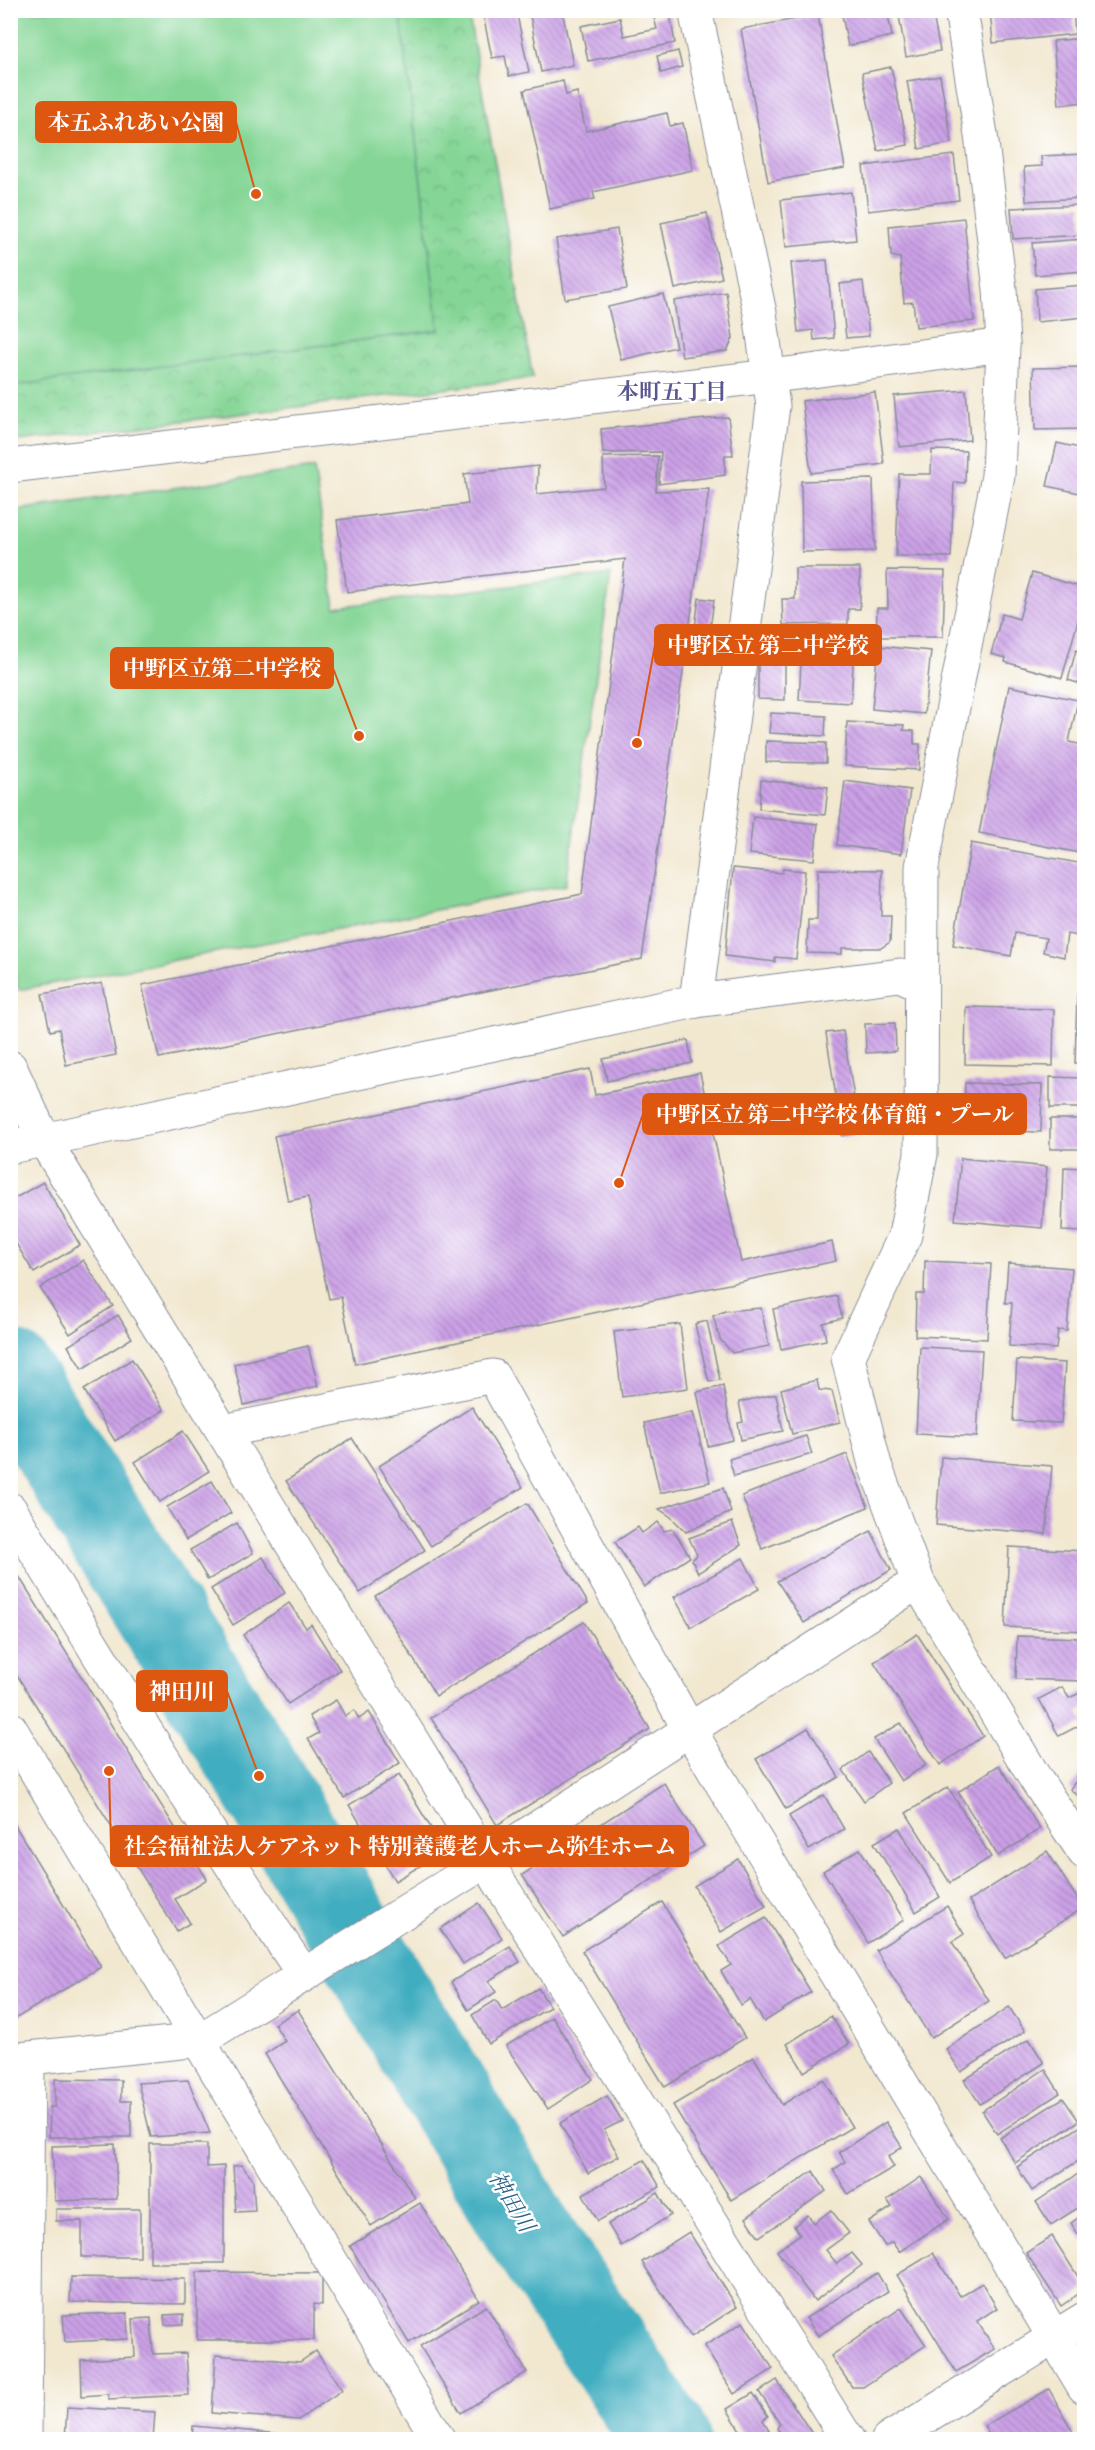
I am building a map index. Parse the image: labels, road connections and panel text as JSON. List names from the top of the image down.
{
  "districts": ["本町五丁目"],
  "water": ["神田川"],
  "places": [
    "本五ふれあい公園",
    "中野区立第二中学校",
    "中野区立 第二中学校",
    "中野区立 第二中学校 体育館・プール",
    "社会福祉法人ケアネット 特別養護老人ホーム弥生ホーム",
    "神田川"
  ]
}
